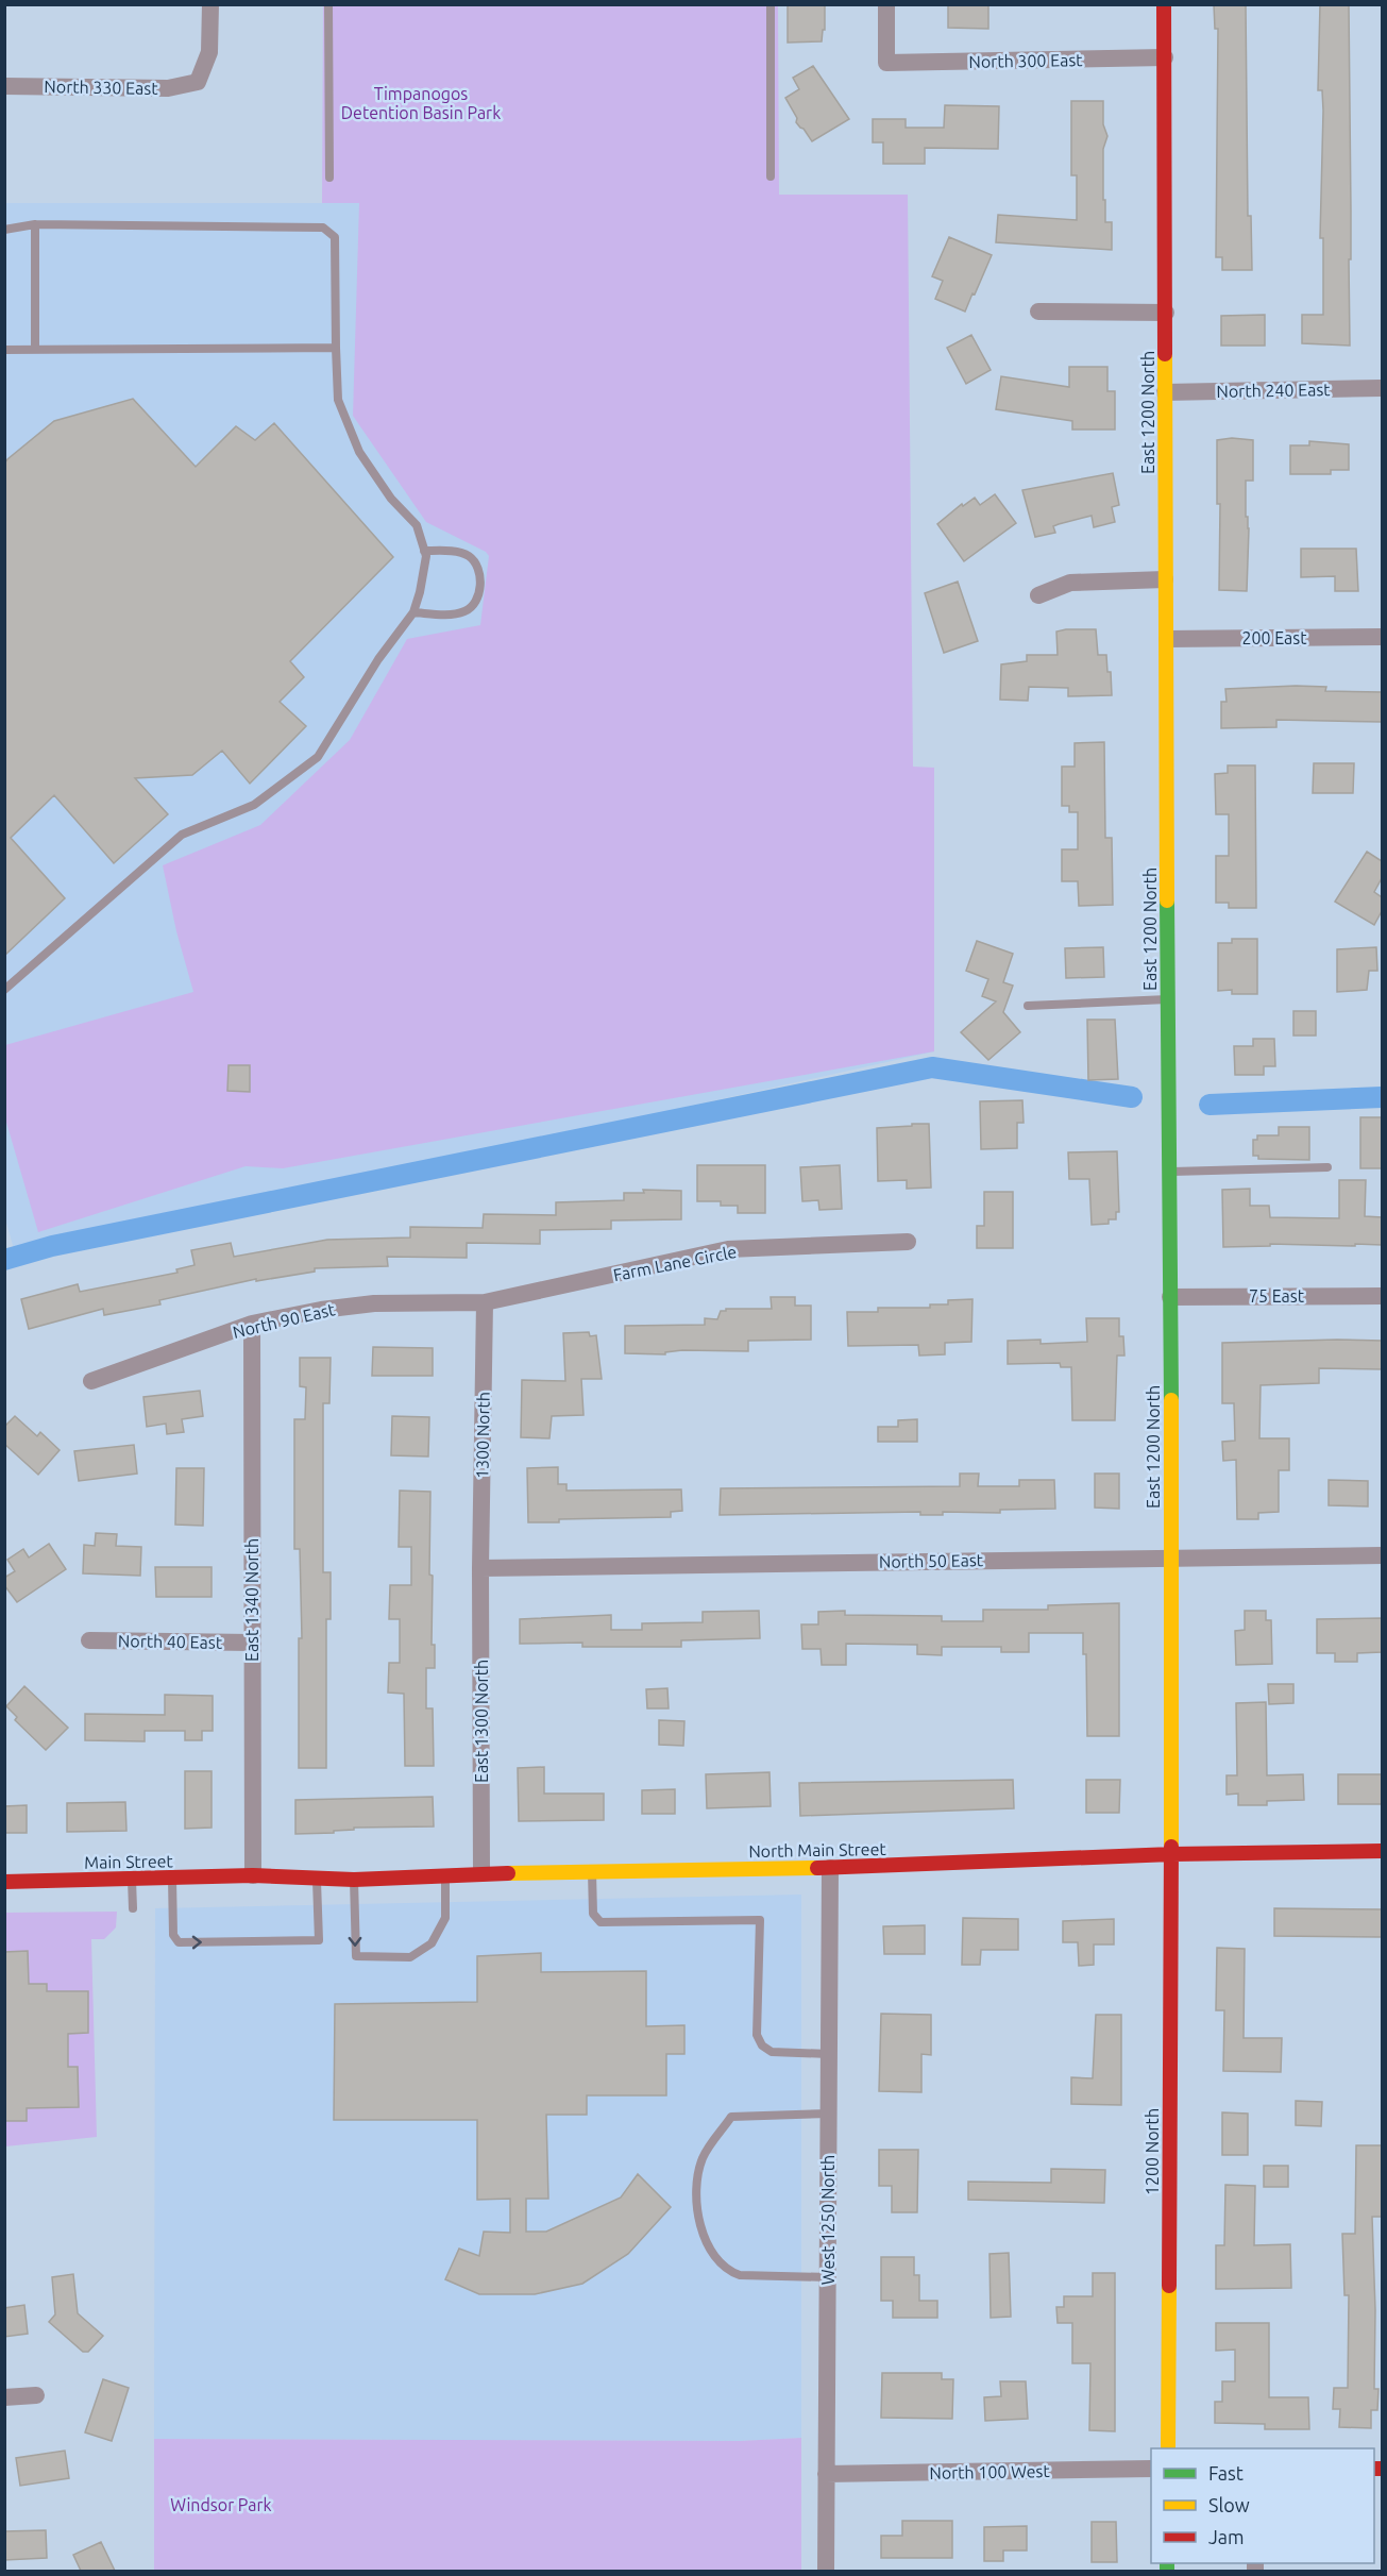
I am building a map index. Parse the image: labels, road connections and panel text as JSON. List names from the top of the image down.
{
  "streets": {
    "street": [
      "North 300 East",
      "North 330 East",
      "North 240 East",
      "East 1200 North",
      "200 East",
      "Farm Lane Circle",
      "75 East",
      "North 90 East",
      "1300 North",
      "North 50 East",
      "East 1340 North",
      "North 40 East",
      "East 1300 North",
      "North Main Street",
      "Main Street",
      "1200 North",
      "West 1250 North",
      "North 100 West"
    ]
  },
  "crossings": [
    ["North 300 East", "East 1200 North"],
    ["North 240 East", "East 1200 North"],
    ["East 1200 North", "200 East"],
    ["East 1200 North", "75 East"],
    ["East 1200 North", "North 50 East"],
    ["East 1200 North", "North Main Street"],
    ["East 1200 North", "1200 North"],
    ["Farm Lane Circle", "North 90 East"],
    ["Farm Lane Circle", "1300 North"],
    ["North 90 East", "1300 North"],
    ["North 90 East", "East 1340 North"],
    ["1300 North", "North 50 East"],
    ["1300 North", "East 1300 North"],
    ["North 50 East", "East 1300 North"],
    ["East 1340 North", "North 40 East"],
    ["East 1340 North", "North Main Street"],
    ["East 1340 North", "Main Street"],
    ["East 1300 North", "North Main Street"],
    ["North Main Street", "Main Street"],
    ["North Main Street", "1200 North"],
    ["North Main Street", "West 1250 North"],
    ["West 1250 North", "North 100 West"]
  ],
  "parks": ["Timpanogos Detention Basin Park", "Windsor Park"],
  "legend": ["Fast", "Slow", "Jam"]
}
